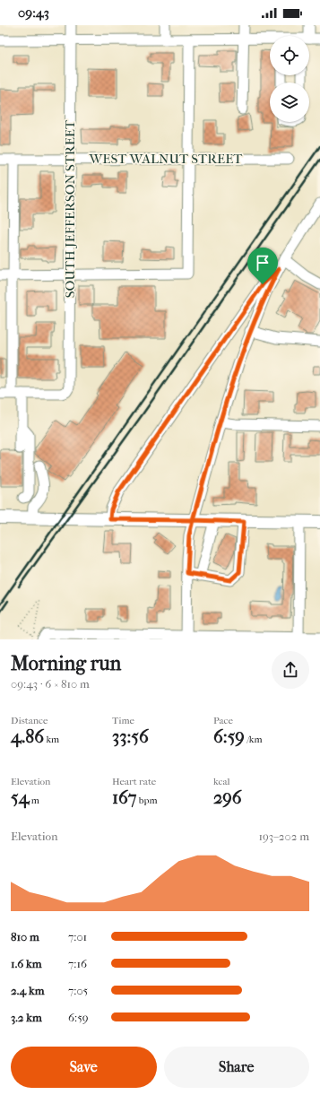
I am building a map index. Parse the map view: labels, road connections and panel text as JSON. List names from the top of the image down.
{
  "streets": {
    "street": ["WEST WALNUT STREET", "SOUTH JEFFERSON STREET"]
  },
  "crossings": [
    ["WEST WALNUT STREET", "SOUTH JEFFERSON STREET"]
  ],
  "page": {
    "status": "09:43",
    "heading": ["Morning run", "09:43 · 6 × 810 m"],
    "stats": [
      ["Distance", "4.86 km"],
      ["Time", "33:56"],
      ["Pace", "6:59 /km"],
      ["Elevation", "54 m"],
      ["Heart rate", "167 bpm"],
      ["kcal", "296"]
    ],
    "chart": ["Elevation", "193–202 m"],
    "list": [
      {
        "name": "810 m",
        "note": "7:01"
      },
      {
        "name": "1.6 km",
        "note": "7:16"
      },
      {
        "name": "2.4 km",
        "note": "7:05"
      },
      {
        "name": "3.2 km",
        "note": "6:59"
      }
    ],
    "buttons": ["Save", "Share"]
  }
}
